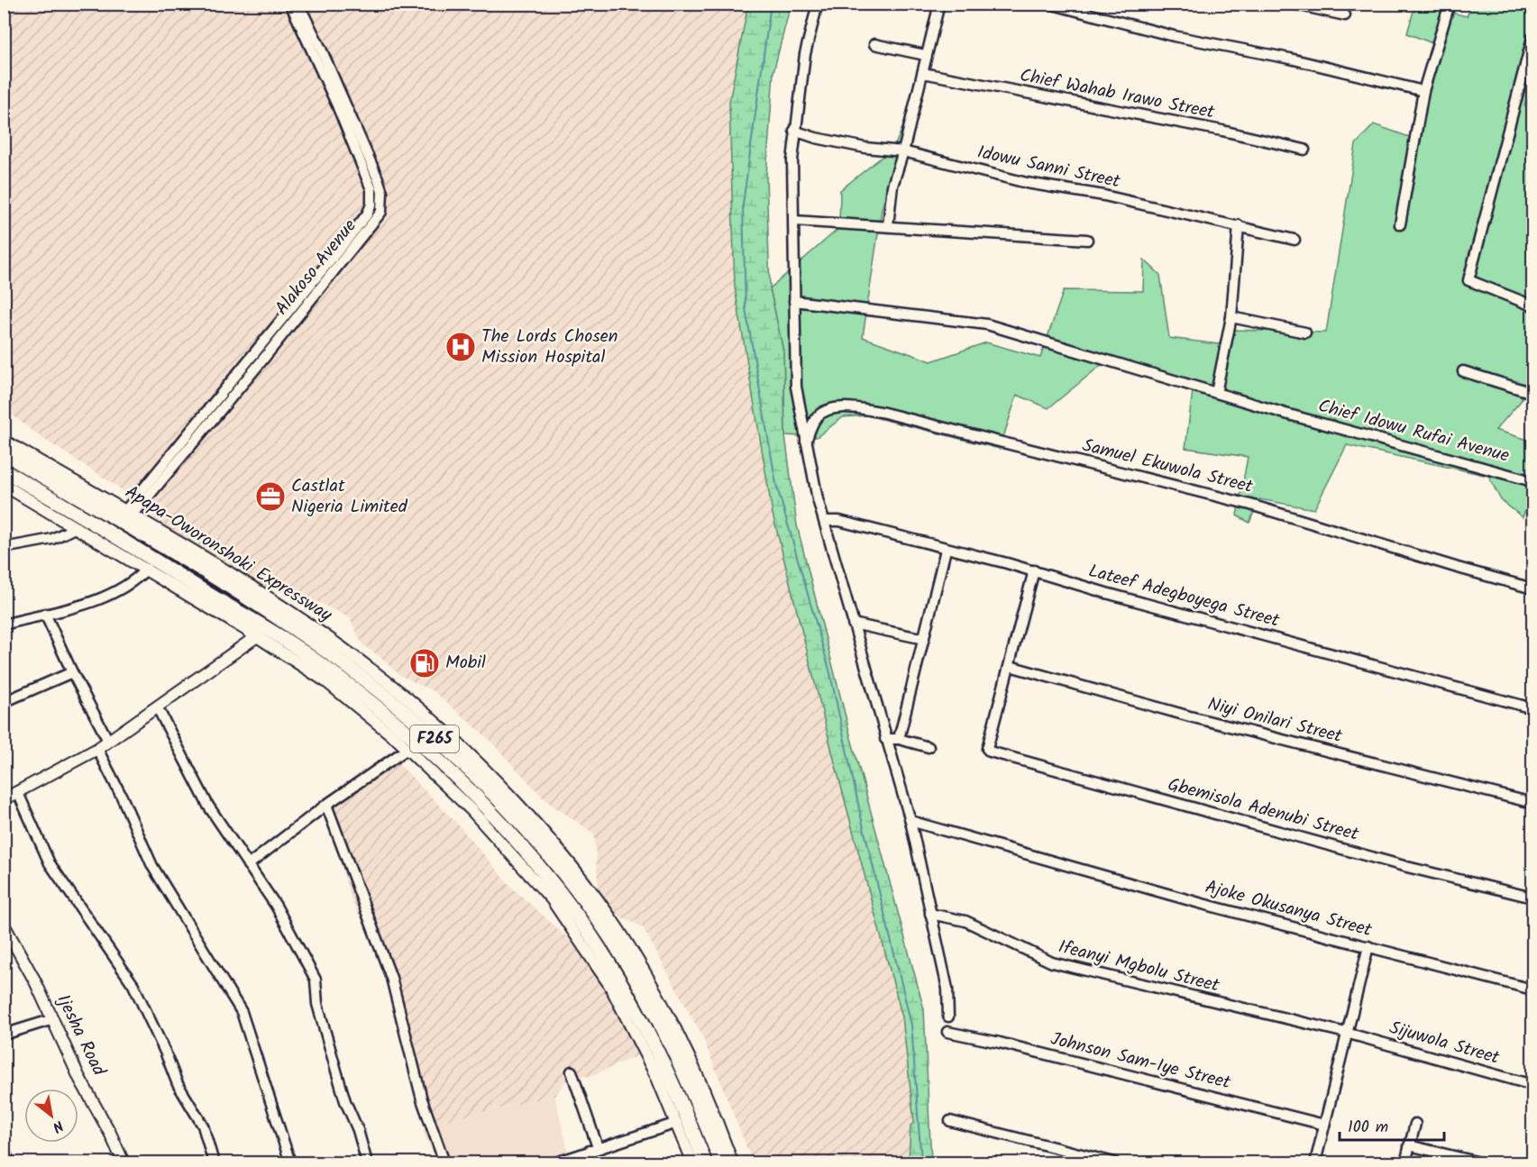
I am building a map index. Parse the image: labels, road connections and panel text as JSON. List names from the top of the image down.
{
  "streets": {
    "highway": ["Apapa-Oworonshoki Expressway", "F265"],
    "main road": ["Ijesha Road"],
    "street": [
      "Chief Wahab Irawo Street",
      "Idowu Sanni Street",
      "Alakoso Avenue",
      "Chief Idowu Rufai Avenue",
      "Samuel Ekuwola Street",
      "Lateef Adegboyega Street",
      "Niyi Onilari Street",
      "Gbemisola Adenubi Street",
      "Ajoke Okusanya Street",
      "Ifeanyi Mgbolu Street",
      "Sijuwola Street",
      "Johnson Sam-Iye Street"
    ]
  },
  "crossings": [
    ["Alakoso Avenue", "Apapa-Oworonshoki Expressway"],
    ["Niyi Onilari Street", "Gbemisola Adenubi Street"],
    ["Ifeanyi Mgbolu Street", "Sijuwola Street"]
  ],
  "places": {
    "hospital": ["The Lords Chosen Mission Hospital"],
    "office": ["Castlat Nigeria Limited"],
    "fuel station": ["Mobil"]
  },
  "scale_bar": "100 m",
  "north": "bottom right"
}
